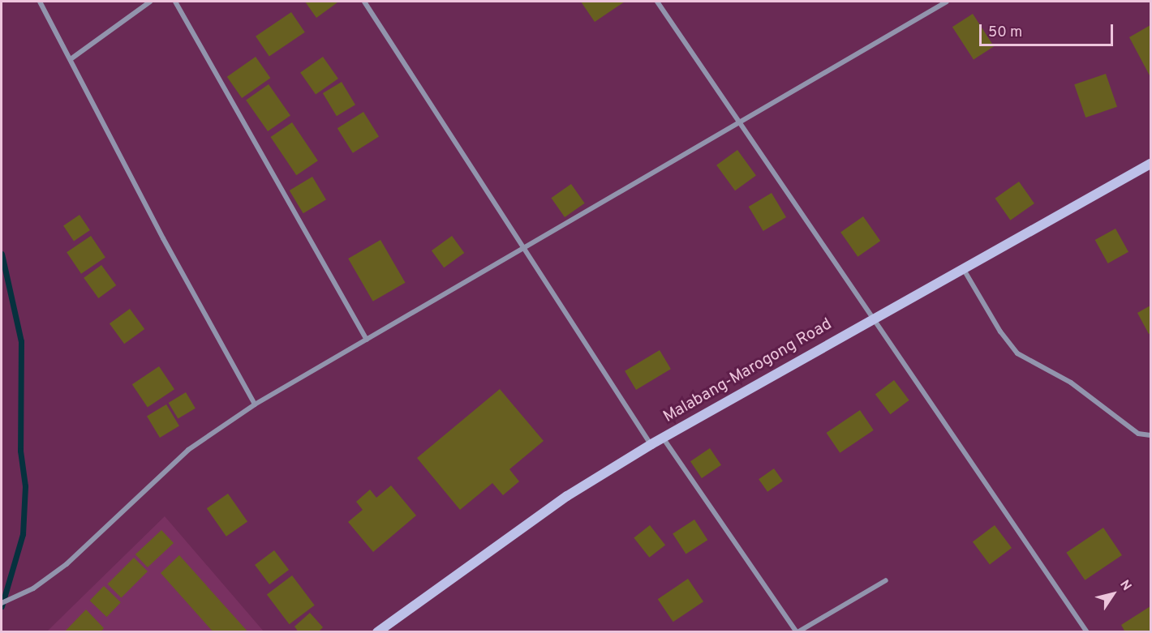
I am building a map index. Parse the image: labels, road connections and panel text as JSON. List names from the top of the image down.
{
  "streets": {
    "main road": ["Malabang-Marogong Road"]
  },
  "scale_bar": "50 m",
  "north": "top right"
}
